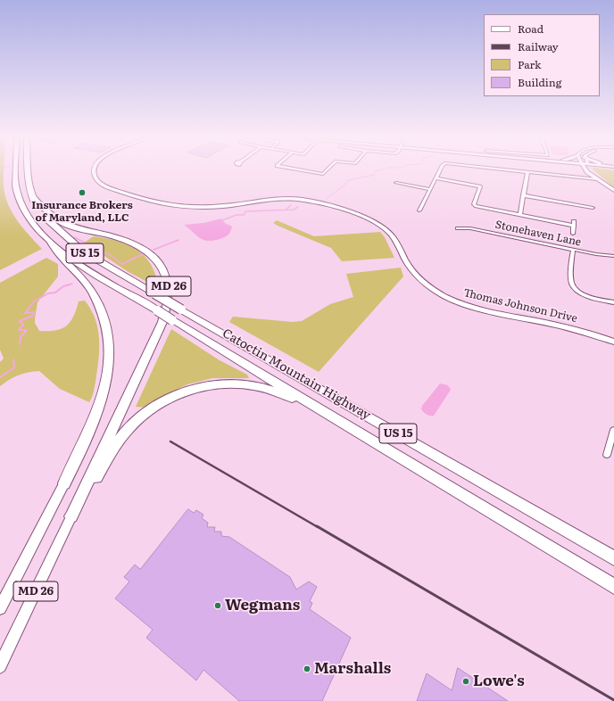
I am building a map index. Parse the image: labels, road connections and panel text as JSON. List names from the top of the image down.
{
  "streets": {
    "highway": ["US 15", "MD 26", "Catoctin Mountain Highway"],
    "street": ["Stonehaven Lane", "Thomas Johnson Drive"]
  },
  "crossings": [
    ["US 15", "MD 26"],
    ["US 15", "Catoctin Mountain Highway"],
    ["MD 26", "Catoctin Mountain Highway"]
  ],
  "places": [
    "Insurance Brokers of Maryland, LLC",
    "Wegmans",
    "Marshalls",
    "Lowe's"
  ],
  "legend": [
    "Road",
    "Railway",
    "Park",
    "Building"
  ]
}
